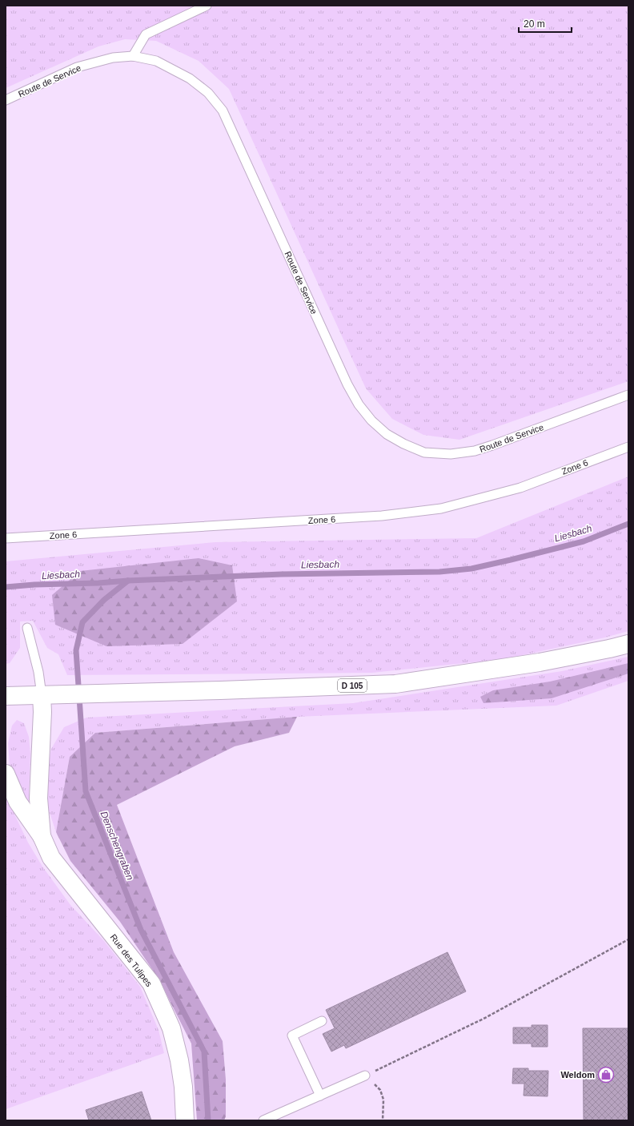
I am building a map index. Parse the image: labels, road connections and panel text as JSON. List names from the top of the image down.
{
  "streets": {
    "main road": ["D 105", "Rue des Tulipes"],
    "lane": ["Route de Service", "Zone 6"]
  },
  "crossings": [
    ["D 105", "Rue des Tulipes"]
  ],
  "water": ["Liesbach", "Denschengraben"],
  "places": {
    "shop": ["Weldom"]
  },
  "scale_bar": "20 m"
}
